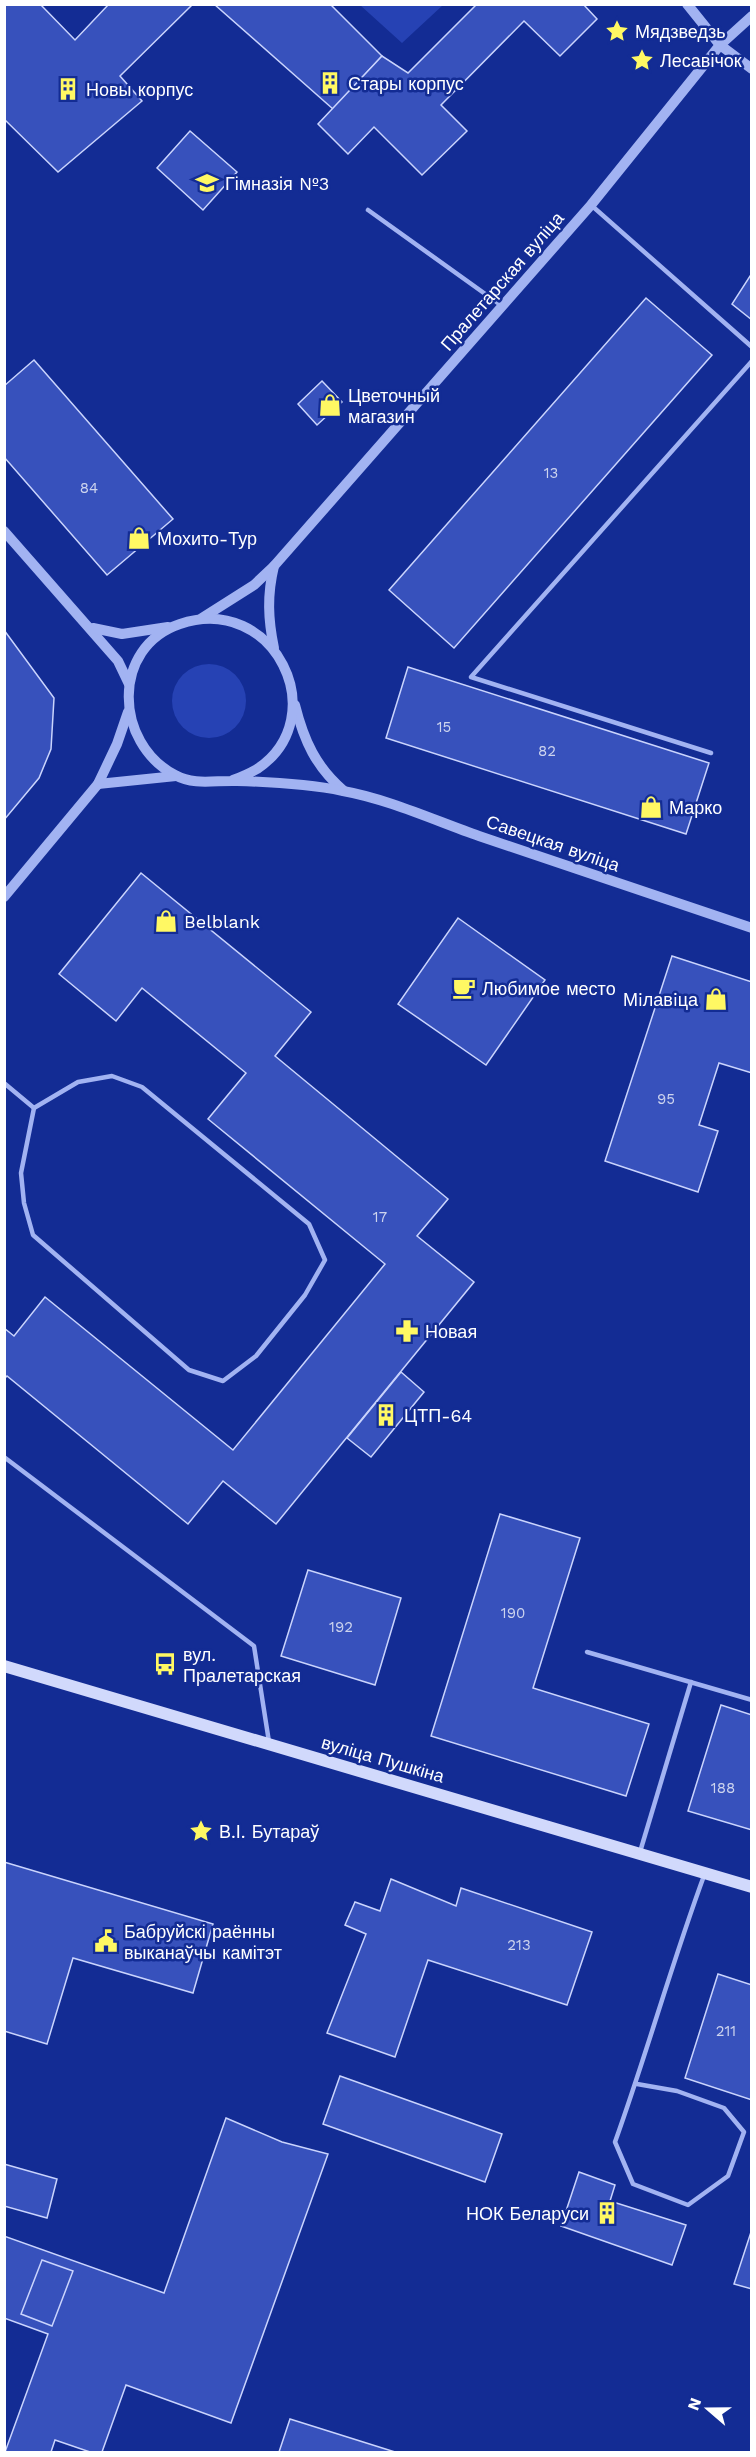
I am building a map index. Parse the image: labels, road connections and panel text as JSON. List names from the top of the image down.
{
  "streets": {
    "main road": ["вуліца Пушкіна"],
    "street": ["Пралетарская вуліца", "Савецкая вуліца"]
  },
  "crossings": [
    ["Пралетарская вуліца", "Савецкая вуліца"]
  ],
  "places": {
    "place": ["Мядзведзь", "Лесавічок", "В.І. Бутараў"],
    "building": [
      "Стары корпус",
      "Новы корпус",
      "ЦТП-64",
      "НОК Беларуси"
    ],
    "school or university": ["Гімназія №3"],
    "shop": [
      "Цветочный магазин",
      "Мохито-Тур",
      "Марко",
      "Belblank",
      "Мiлавiца"
    ],
    "cafe": ["Любимое место"],
    "pharmacy": ["Новая"],
    "bus stop": ["вул. Пралетарская"],
    "public building": ["Бабруйскі раённы выканаўчы камітэт"]
  },
  "house_numbers": [
    "13",
    "84",
    "15",
    "82",
    "95",
    "17",
    "190",
    "192",
    "188",
    "213",
    "211"
  ],
  "north": "left"
}
